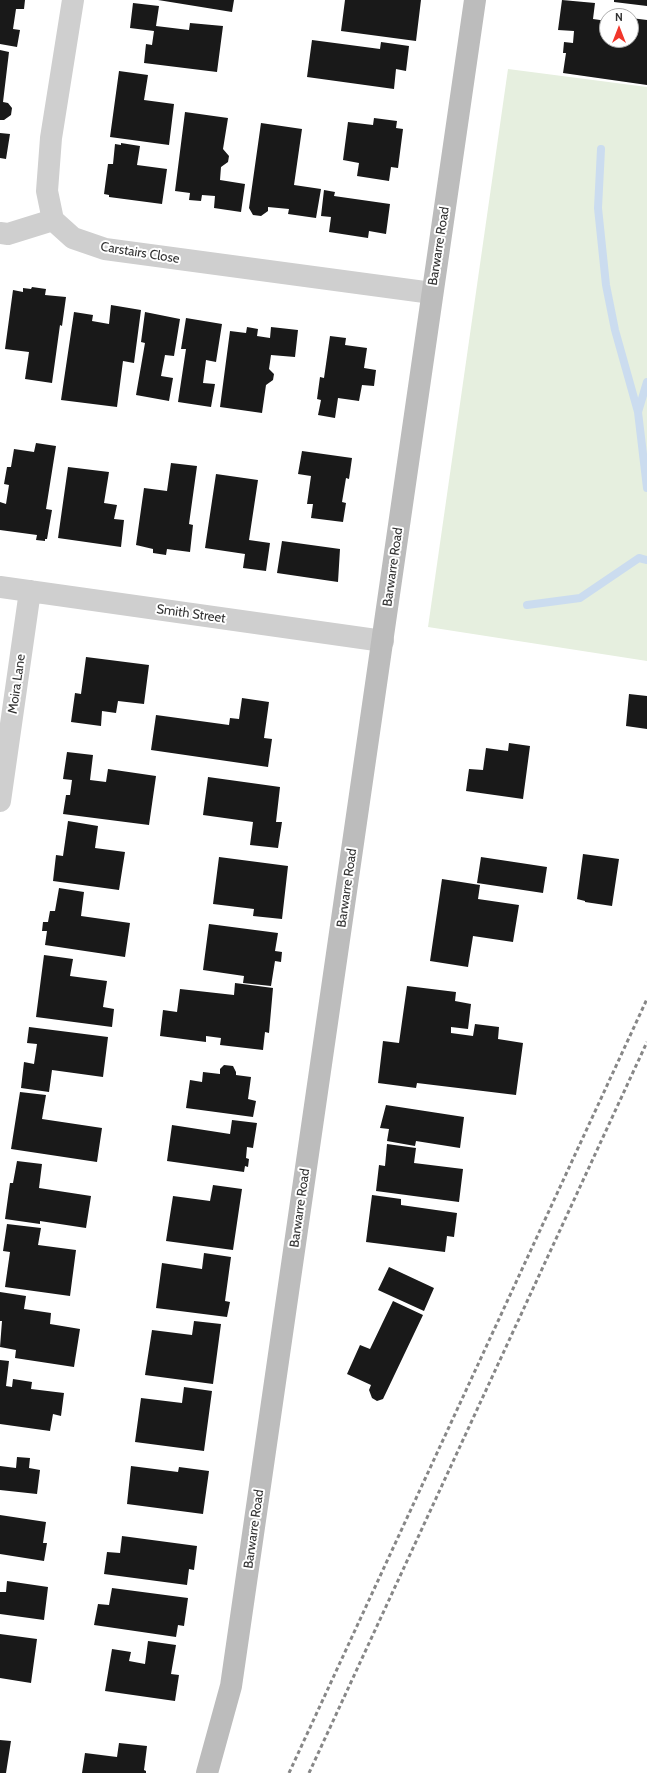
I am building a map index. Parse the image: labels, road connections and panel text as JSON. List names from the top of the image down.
{
  "streets": {
    "street": [
      "Barwarre Road",
      "Carstairs Close",
      "Smith Street",
      "Moira Lane"
    ]
  },
  "crossings": [
    ["Barwarre Road", "Carstairs Close"],
    ["Barwarre Road", "Smith Street"],
    ["Smith Street", "Moira Lane"]
  ],
  "north": "top"
}
